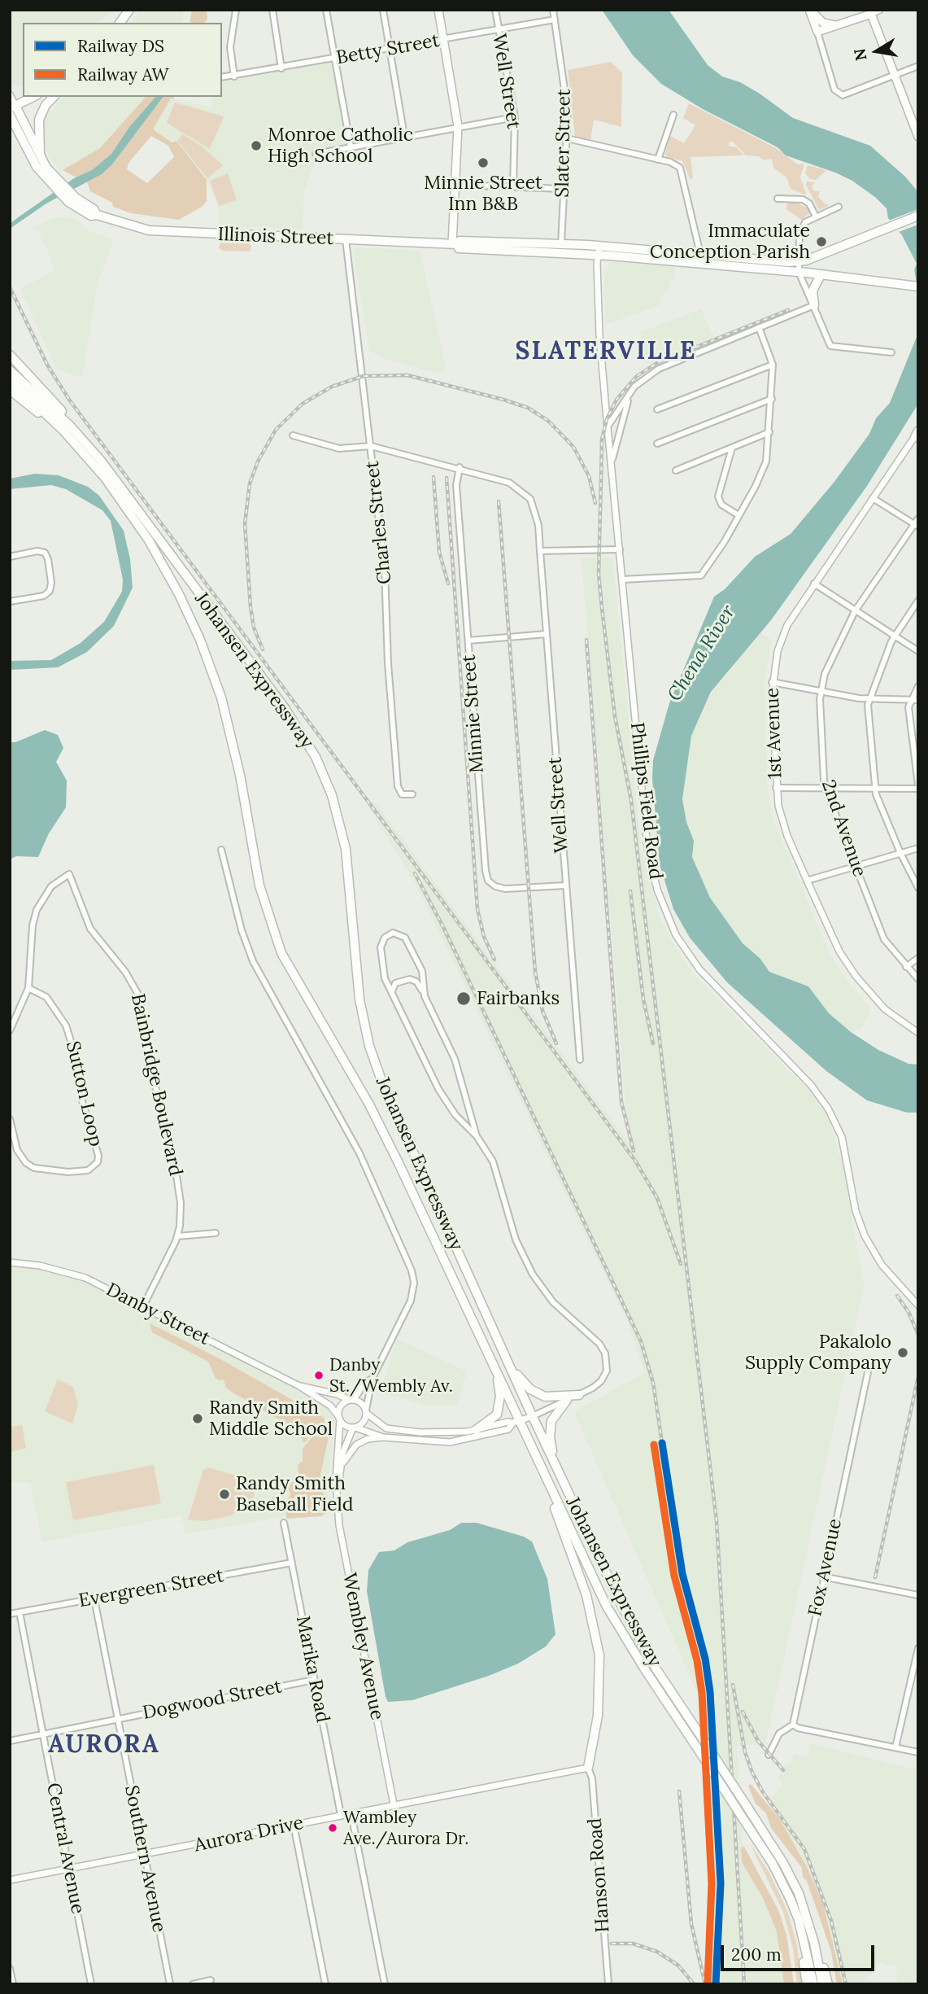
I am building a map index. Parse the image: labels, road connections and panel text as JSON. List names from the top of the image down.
{
  "streets": {
    "main road": ["Illinois Street", "Johansen Expressway"],
    "street": [
      "Betty Street",
      "Well Street",
      "Slater Street",
      "Charles Street",
      "Minnie Street",
      "1st Avenue",
      "Phillips Field Road",
      "2nd Avenue",
      "Bainbridge Boulevard",
      "Sutton Loop",
      "Danby Street",
      "Fox Avenue",
      "Evergreen Street",
      "Wembley Avenue",
      "Marika Road",
      "Dogwood Street",
      "Aurora Drive",
      "Central Avenue",
      "Southern Avenue",
      "Hanson Road"
    ]
  },
  "crossings": [
    ["Betty Street", "Well Street"],
    ["Betty Street", "Slater Street"],
    ["Well Street", "Charles Street"],
    ["Well Street", "Minnie Street"],
    ["Slater Street", "Illinois Street"],
    ["Illinois Street", "Charles Street"],
    ["Illinois Street", "Phillips Field Road"],
    ["Bainbridge Boulevard", "Sutton Loop"],
    ["Bainbridge Boulevard", "Danby Street"],
    ["Danby Street", "Wembley Avenue"],
    ["Evergreen Street", "Marika Road"],
    ["Evergreen Street", "Central Avenue"],
    ["Evergreen Street", "Southern Avenue"],
    ["Wembley Avenue", "Aurora Drive"],
    ["Marika Road", "Dogwood Street"],
    ["Marika Road", "Aurora Drive"],
    ["Dogwood Street", "Central Avenue"],
    ["Dogwood Street", "Southern Avenue"],
    ["Aurora Drive", "Central Avenue"],
    ["Aurora Drive", "Southern Avenue"],
    ["Aurora Drive", "Hanson Road"]
  ],
  "districts": ["SLATERVILLE", "AURORA"],
  "water": ["Chena River"],
  "places": [
    "Monroe Catholic High School",
    "Minnie Street Inn B&B",
    "Immaculate Conception Parish",
    "Fairbanks",
    "Pakalolo Supply Company",
    "Danby St./Wembly Av.",
    "Randy Smith Middle School",
    "Randy Smith Baseball Field",
    "Wambley Ave./Aurora Dr."
  ],
  "lines": ["rail line DS", "rail line AW"],
  "legend": ["Railway DS", "Railway AW"],
  "scale_bar": "200 m",
  "north": "left"
}
